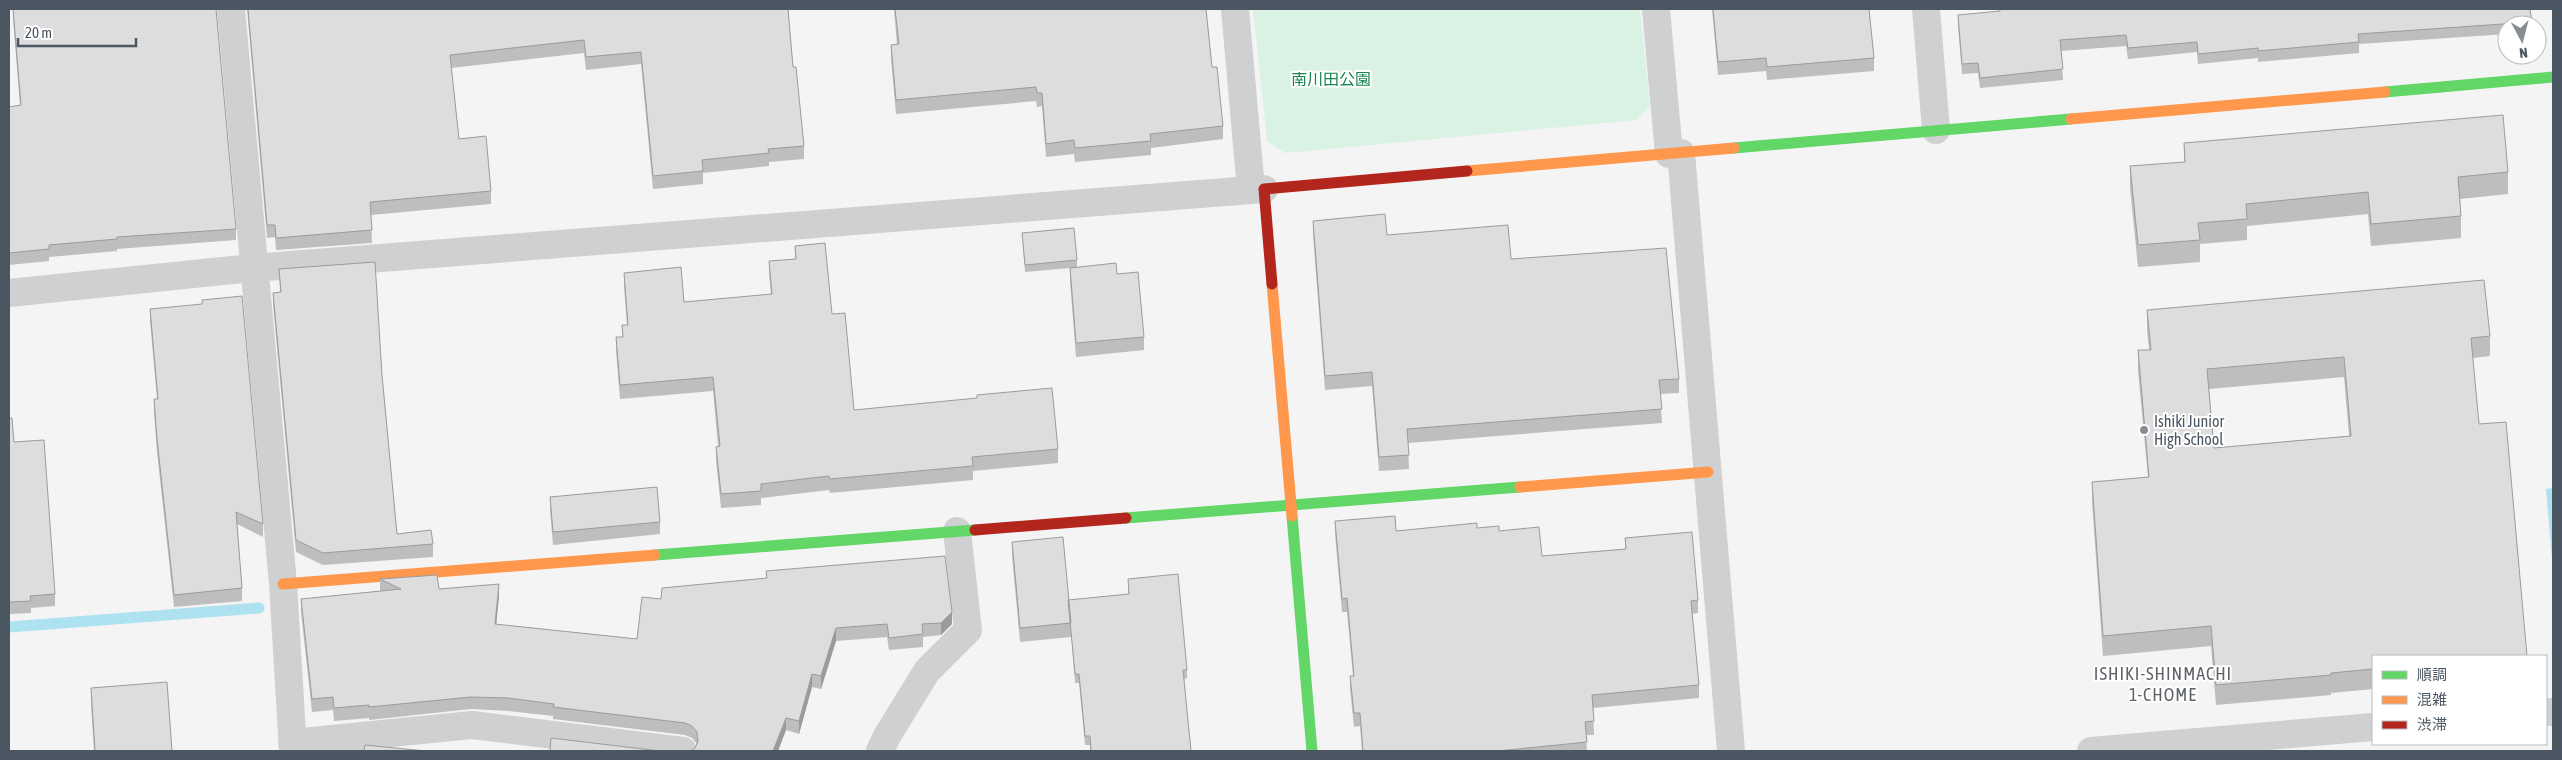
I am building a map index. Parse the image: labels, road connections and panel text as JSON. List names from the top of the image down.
{
  "districts": ["ISHIKI-SHINMACHI 1-CHOME"],
  "parks": ["南川田公園"],
  "places": ["Ishiki Junior High School"],
  "legend": ["順調", "混雑", "渋滞"],
  "scale_bar": "20 m",
  "north": "bottom"
}
